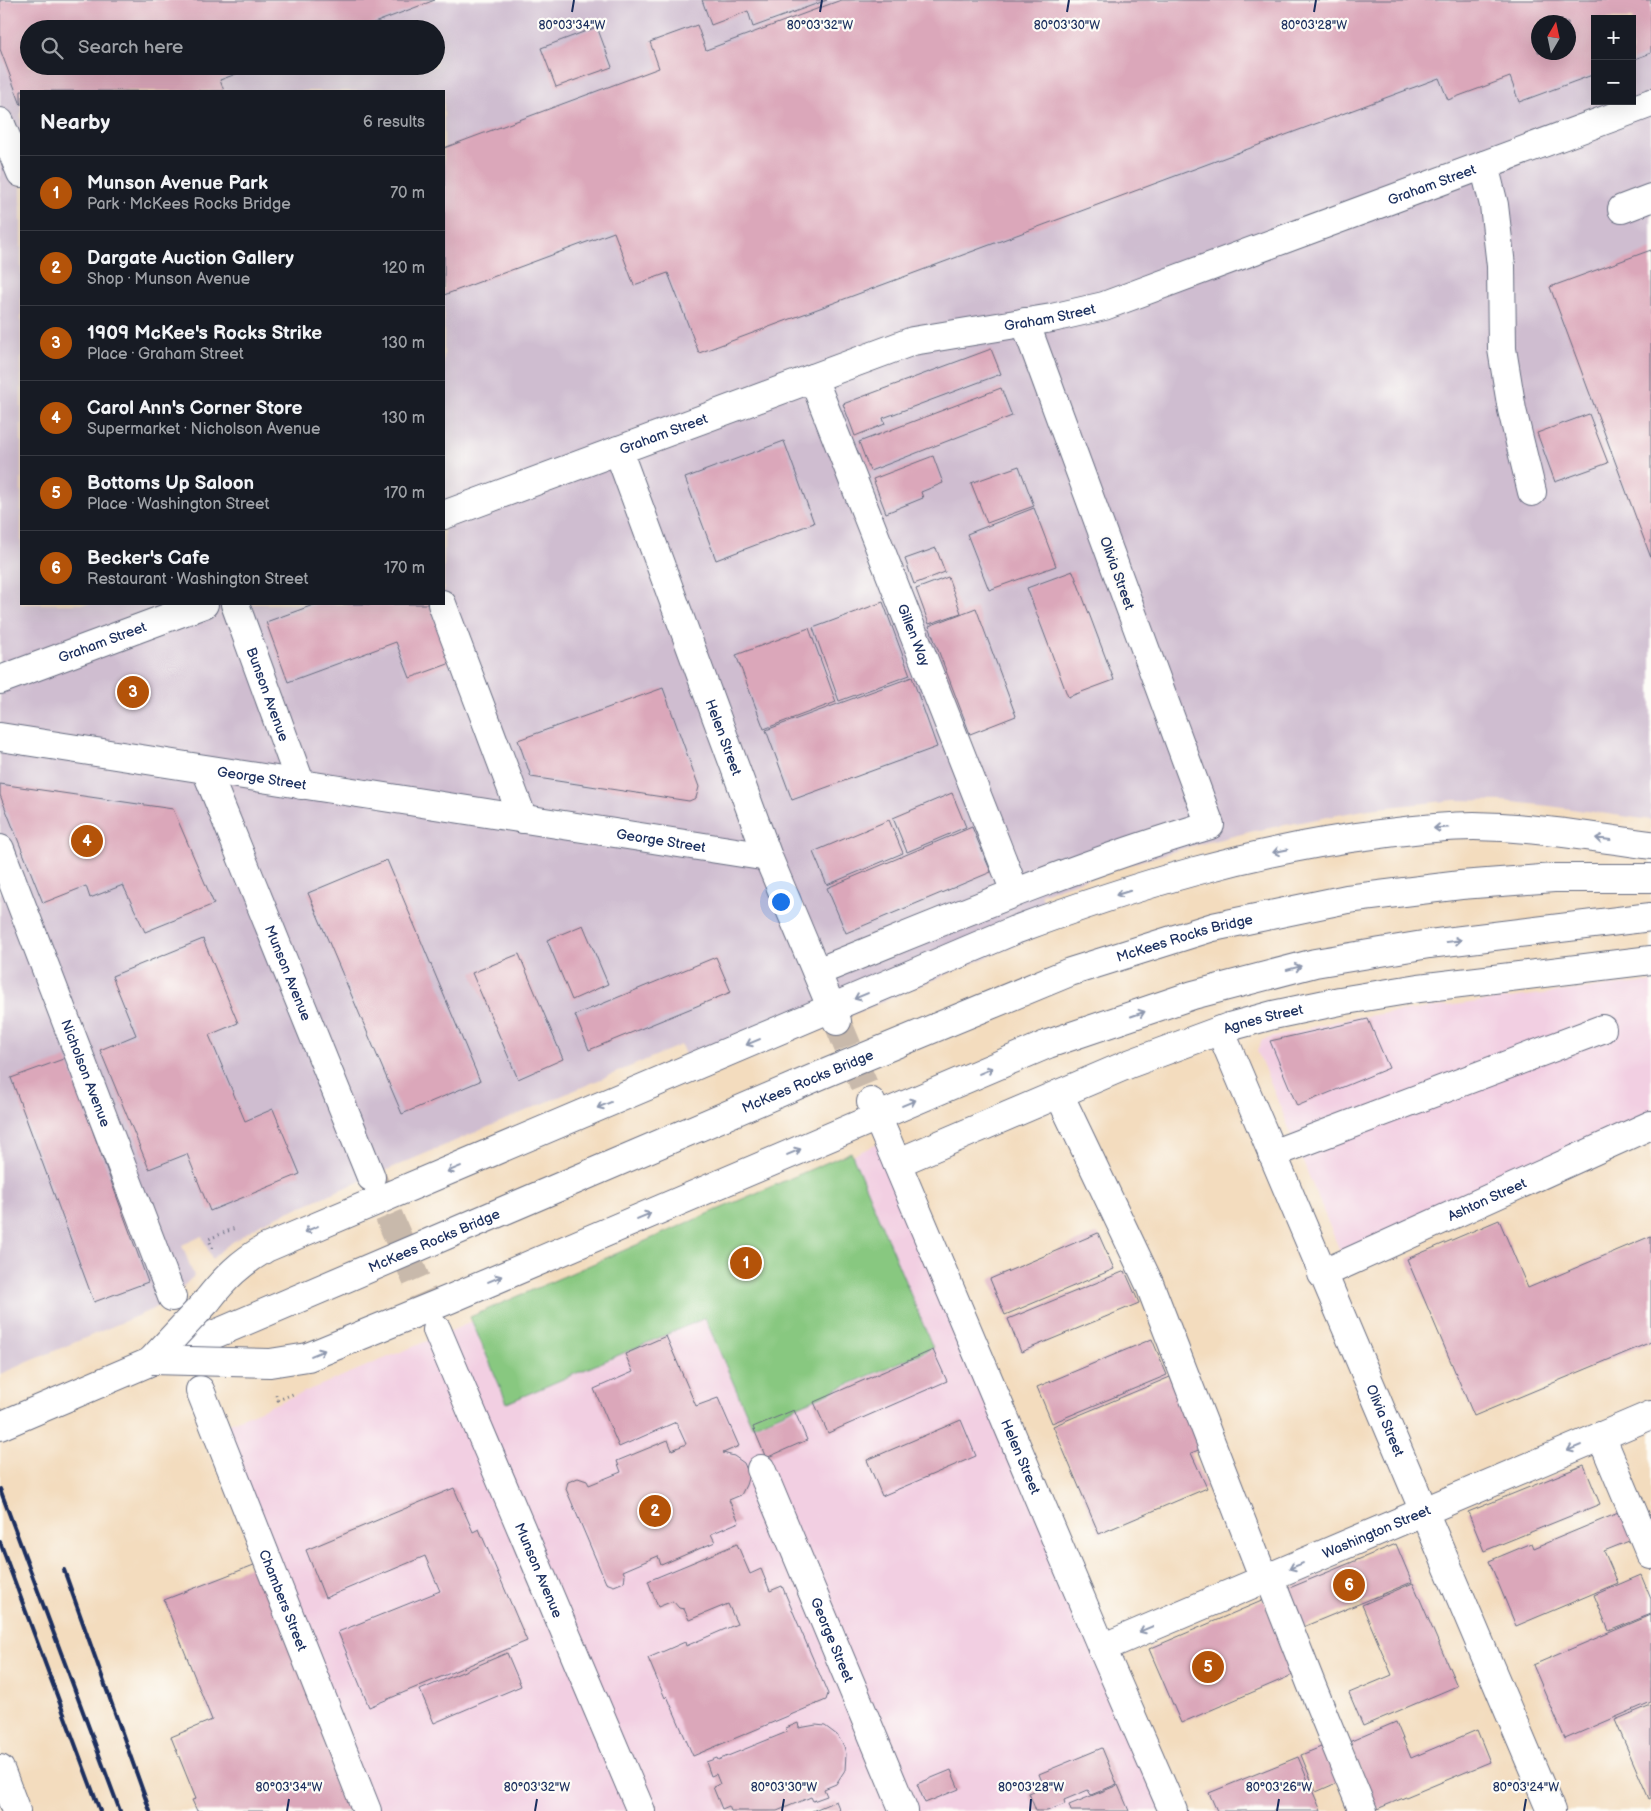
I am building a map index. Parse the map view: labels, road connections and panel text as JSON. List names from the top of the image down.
{
  "streets": {
    "street": [
      "Graham Street",
      "Olivia Street",
      "Gillen Way",
      "Bunson Avenue",
      "Helen Street",
      "George Street",
      "McKees Rocks Bridge",
      "Munson Avenue",
      "Agnes Street",
      "Nicholson Avenue",
      "Ashton Street",
      "Washington Street",
      "Chambers Street"
    ]
  },
  "crossings": [
    ["Graham Street", "Olivia Street"],
    ["Graham Street", "Gillen Way"],
    ["Graham Street", "Helen Street"],
    ["Olivia Street", "Gillen Way"],
    ["Olivia Street", "Agnes Street"],
    ["Olivia Street", "Ashton Street"],
    ["Olivia Street", "Washington Street"],
    ["Bunson Avenue", "George Street"],
    ["Helen Street", "George Street"],
    ["Helen Street", "Agnes Street"],
    ["Helen Street", "Washington Street"],
    ["George Street", "Munson Avenue"]
  ],
  "one_way": ["Washington Street"],
  "north": "top",
  "page": {
    "map_buttons": ["+", "−"],
    "search": "Search here",
    "heading": ["Nearby", "6 results"],
    "list": [
      {
        "mark": "1",
        "name": "Munson Avenue Park",
        "note": "Park · McKees Rocks Bridge",
        "value": "70 m"
      },
      {
        "mark": "2",
        "name": "Dargate Auction Gallery",
        "note": "Shop · Munson Avenue",
        "value": "120 m"
      },
      {
        "mark": "3",
        "name": "1909 McKee's Rocks Strike",
        "note": "Place · Graham Street",
        "value": "130 m"
      },
      {
        "mark": "4",
        "name": "Carol Ann's Corner Store",
        "note": "Supermarket · Nicholson Avenue",
        "value": "130 m"
      },
      {
        "mark": "5",
        "name": "Bottoms Up Saloon",
        "note": "Place · Washington Street",
        "value": "170 m"
      },
      {
        "mark": "6",
        "name": "Becker's Cafe",
        "note": "Restaurant · Washington Street",
        "value": "170 m"
      }
    ],
    "pins": [
      "3",
      "4",
      "1",
      "2",
      "6",
      "5"
    ]
  },
  "coordinates": [
    "80°03'34\"W",
    "80°03'32\"W",
    "80°03'30\"W",
    "80°03'28\"W",
    "80°03'26\"W",
    "80°03'24\"W"
  ]
}
